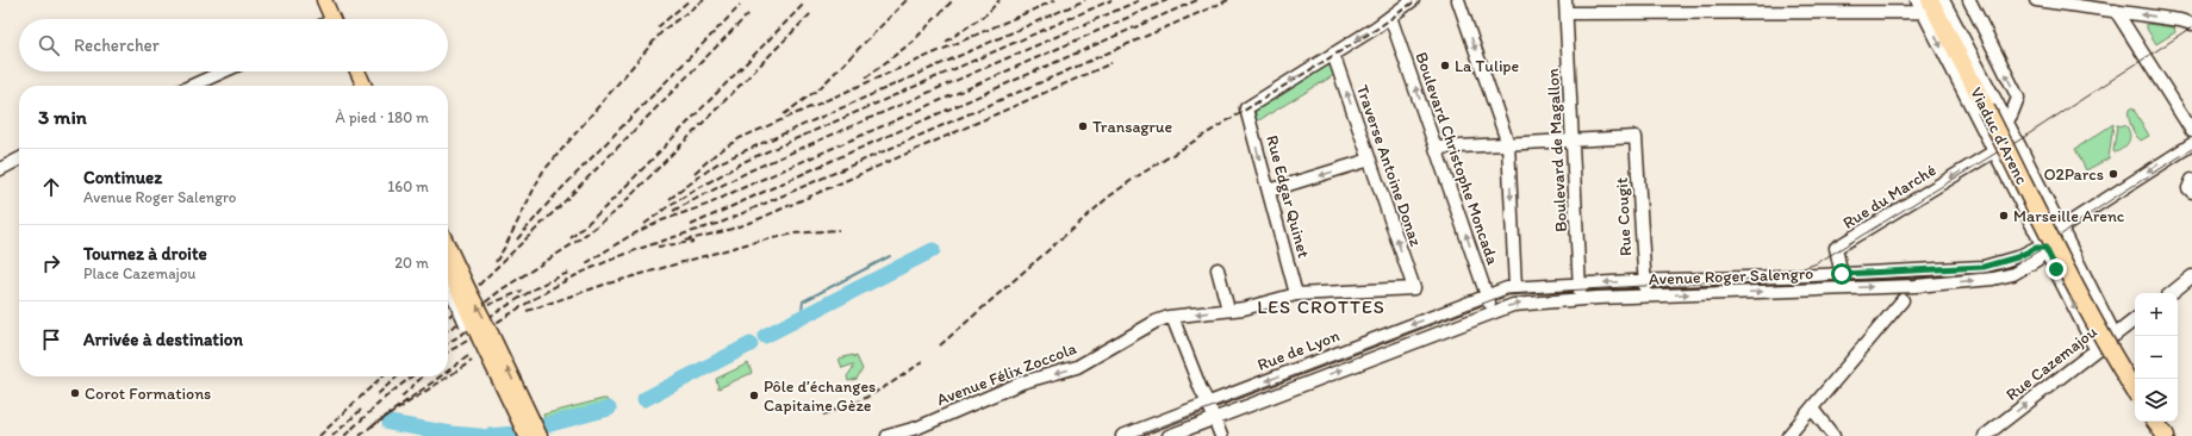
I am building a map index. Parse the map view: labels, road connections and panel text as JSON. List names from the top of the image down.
{
  "streets": {
    "highway": ["Viaduc d'Arenc"],
    "street": [
      "Boulevard de Magallon",
      "Boulevard Christophe Moncada",
      "Traverse Antoine Donaz",
      "Rue Edgar Quinet",
      "Rue du Marché",
      "Rue Cougit",
      "Avenue Roger Salengro",
      "Rue de Lyon",
      "Rue Cazemajou",
      "Avenue Félix Zoccola"
    ]
  },
  "crossings": [
    ["Boulevard de Magallon", "Rue Cougit"],
    ["Boulevard de Magallon", "Avenue Roger Salengro"],
    ["Boulevard Christophe Moncada", "Avenue Roger Salengro"],
    ["Boulevard Christophe Moncada", "Rue de Lyon"],
    ["Traverse Antoine Donaz", "Rue Edgar Quinet"],
    ["Traverse Antoine Donaz", "Avenue Félix Zoccola"],
    ["Rue Edgar Quinet", "Avenue Félix Zoccola"],
    ["Rue du Marché", "Avenue Roger Salengro"],
    ["Rue Cougit", "Avenue Roger Salengro"],
    ["Avenue Roger Salengro", "Rue de Lyon"]
  ],
  "one_way": [
    "Traverse Antoine Donaz",
    "Rue Edgar Quinet",
    "Rue du Marché",
    "Rue Cazemajou",
    "Avenue Félix Zoccola"
  ],
  "districts": ["LES CROTTES"],
  "places": [
    "La Tulipe",
    "Transagrue",
    "O2Parcs",
    "Marseille Arenc",
    "Corot Formations",
    "Pôle d’échanges Capitaine Gèze"
  ],
  "page": {
    "search": "Rechercher",
    "heading": ["3 min", "À pied · 180 m"],
    "list": [
      ["Continuez", "Avenue Roger Salengro", "160 m"],
      ["Tournez à droite", "Place Cazemajou", "20 m"],
      "Arrivée à destination"
    ],
    "map_buttons": ["+", "−"]
  }
}
